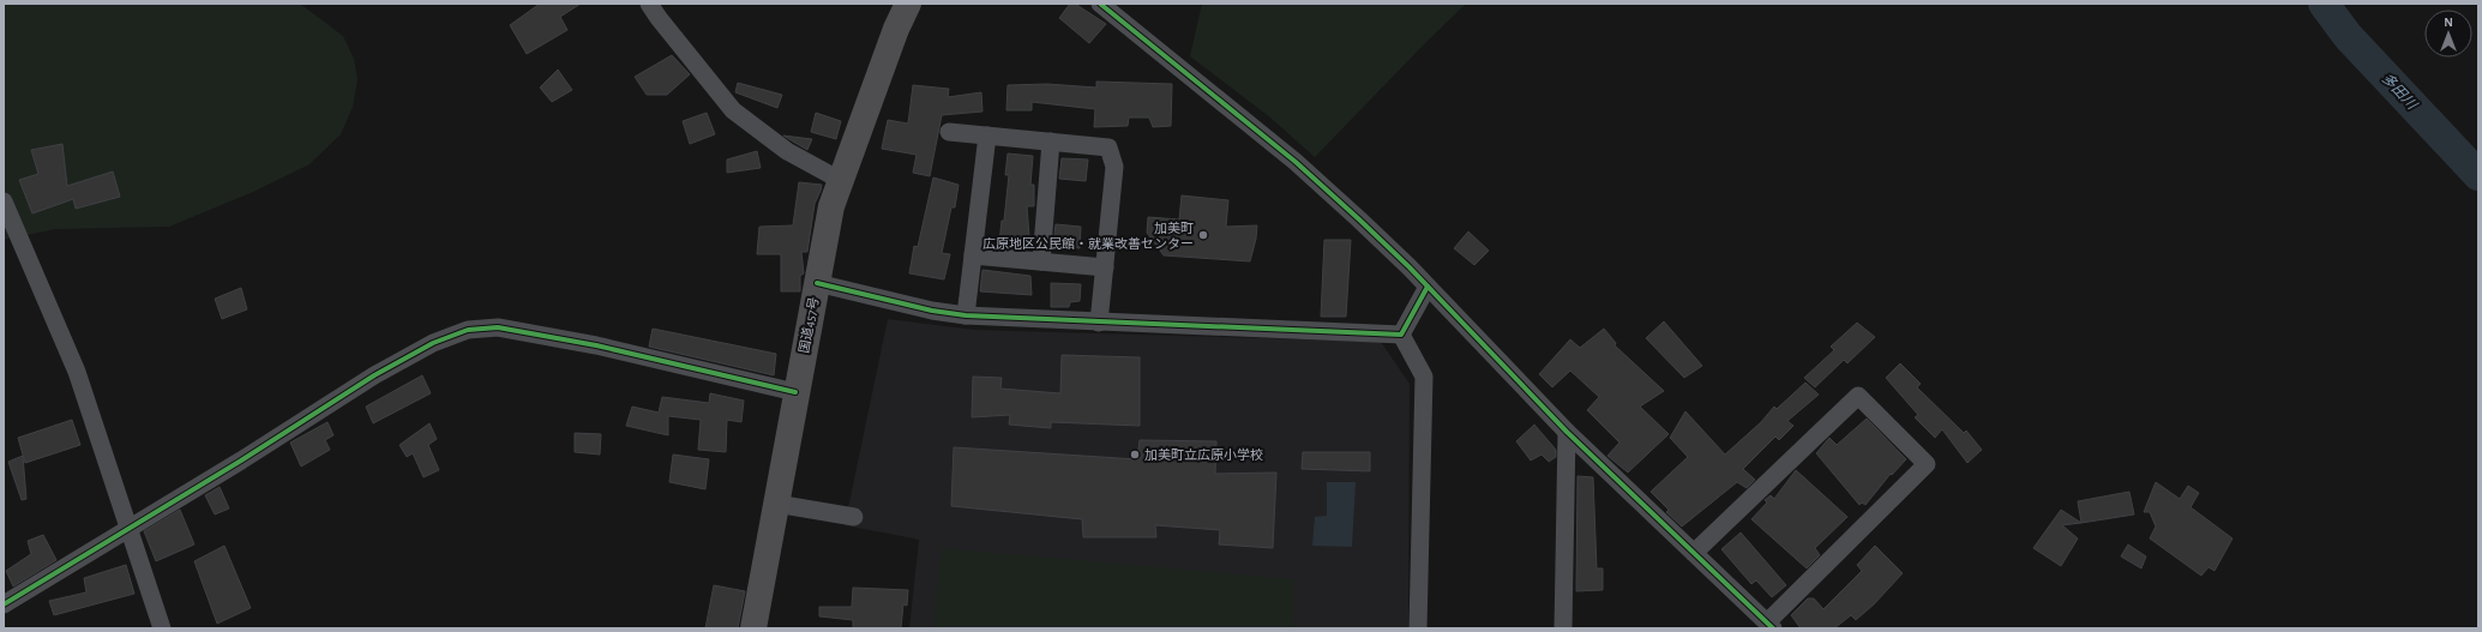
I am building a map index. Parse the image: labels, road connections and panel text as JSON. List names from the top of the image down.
{
  "streets": {
    "highway": ["国道457号"]
  },
  "water": ["多田川"],
  "places": ["加美町 広原地区公民館・就業改善センター", "加美町立広原小学校"],
  "north": "top"
}
